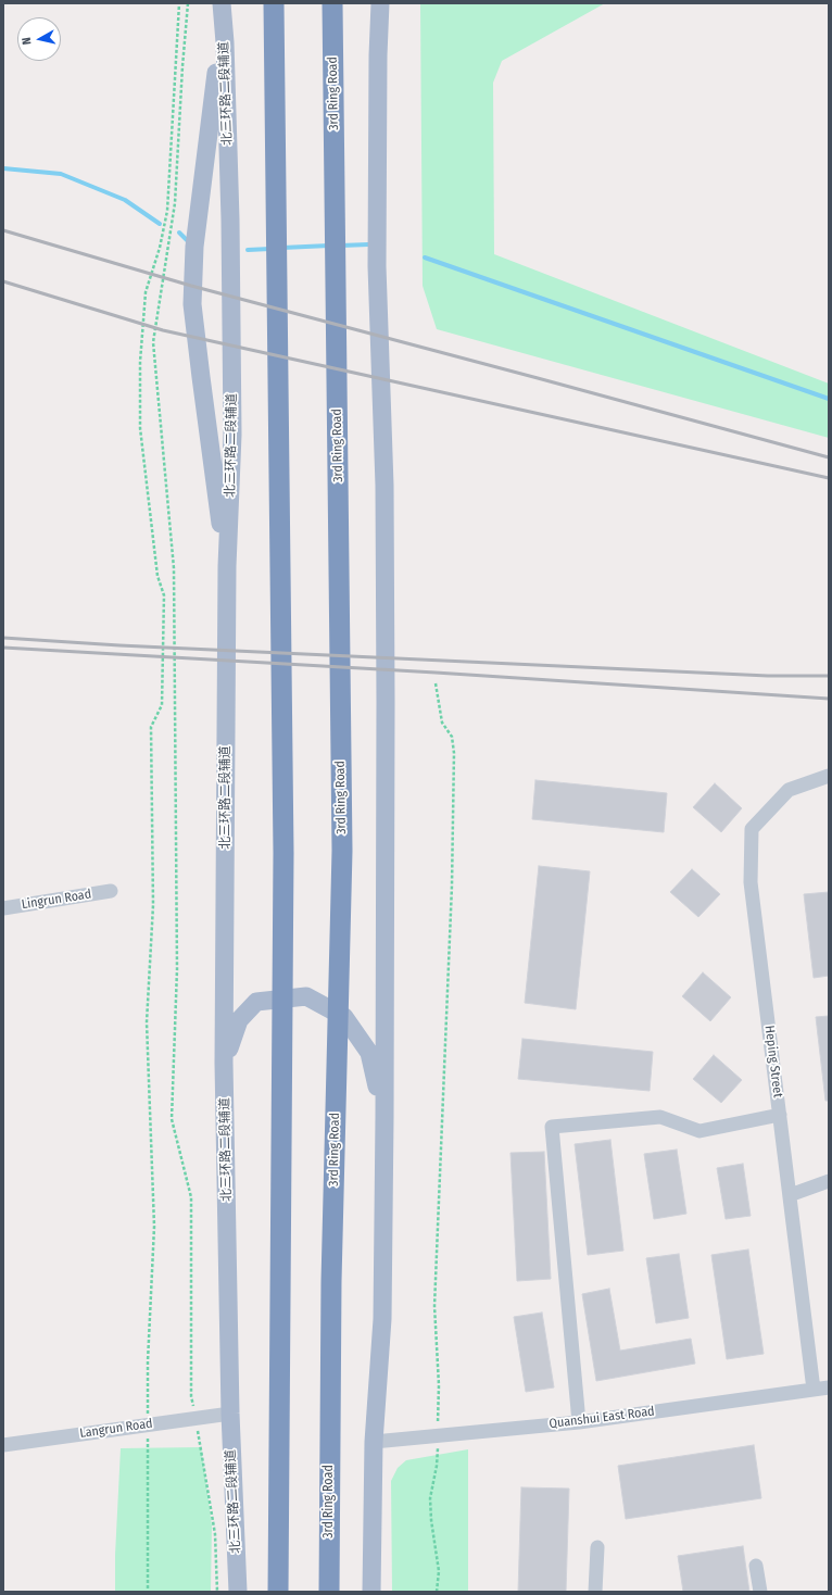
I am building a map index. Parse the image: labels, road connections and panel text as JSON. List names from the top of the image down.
{
  "streets": {
    "highway": ["3rd Ring Road"],
    "main road": ["北三环路二段辅道"],
    "street": [
      "Lingrun Road",
      "Heping Street",
      "Quanshui East Road",
      "Langrun Road"
    ]
  },
  "crossings": [
    ["北三环路二段辅道", "Langrun Road"],
    ["Heping Street", "Quanshui East Road"]
  ],
  "north": "left"
}
